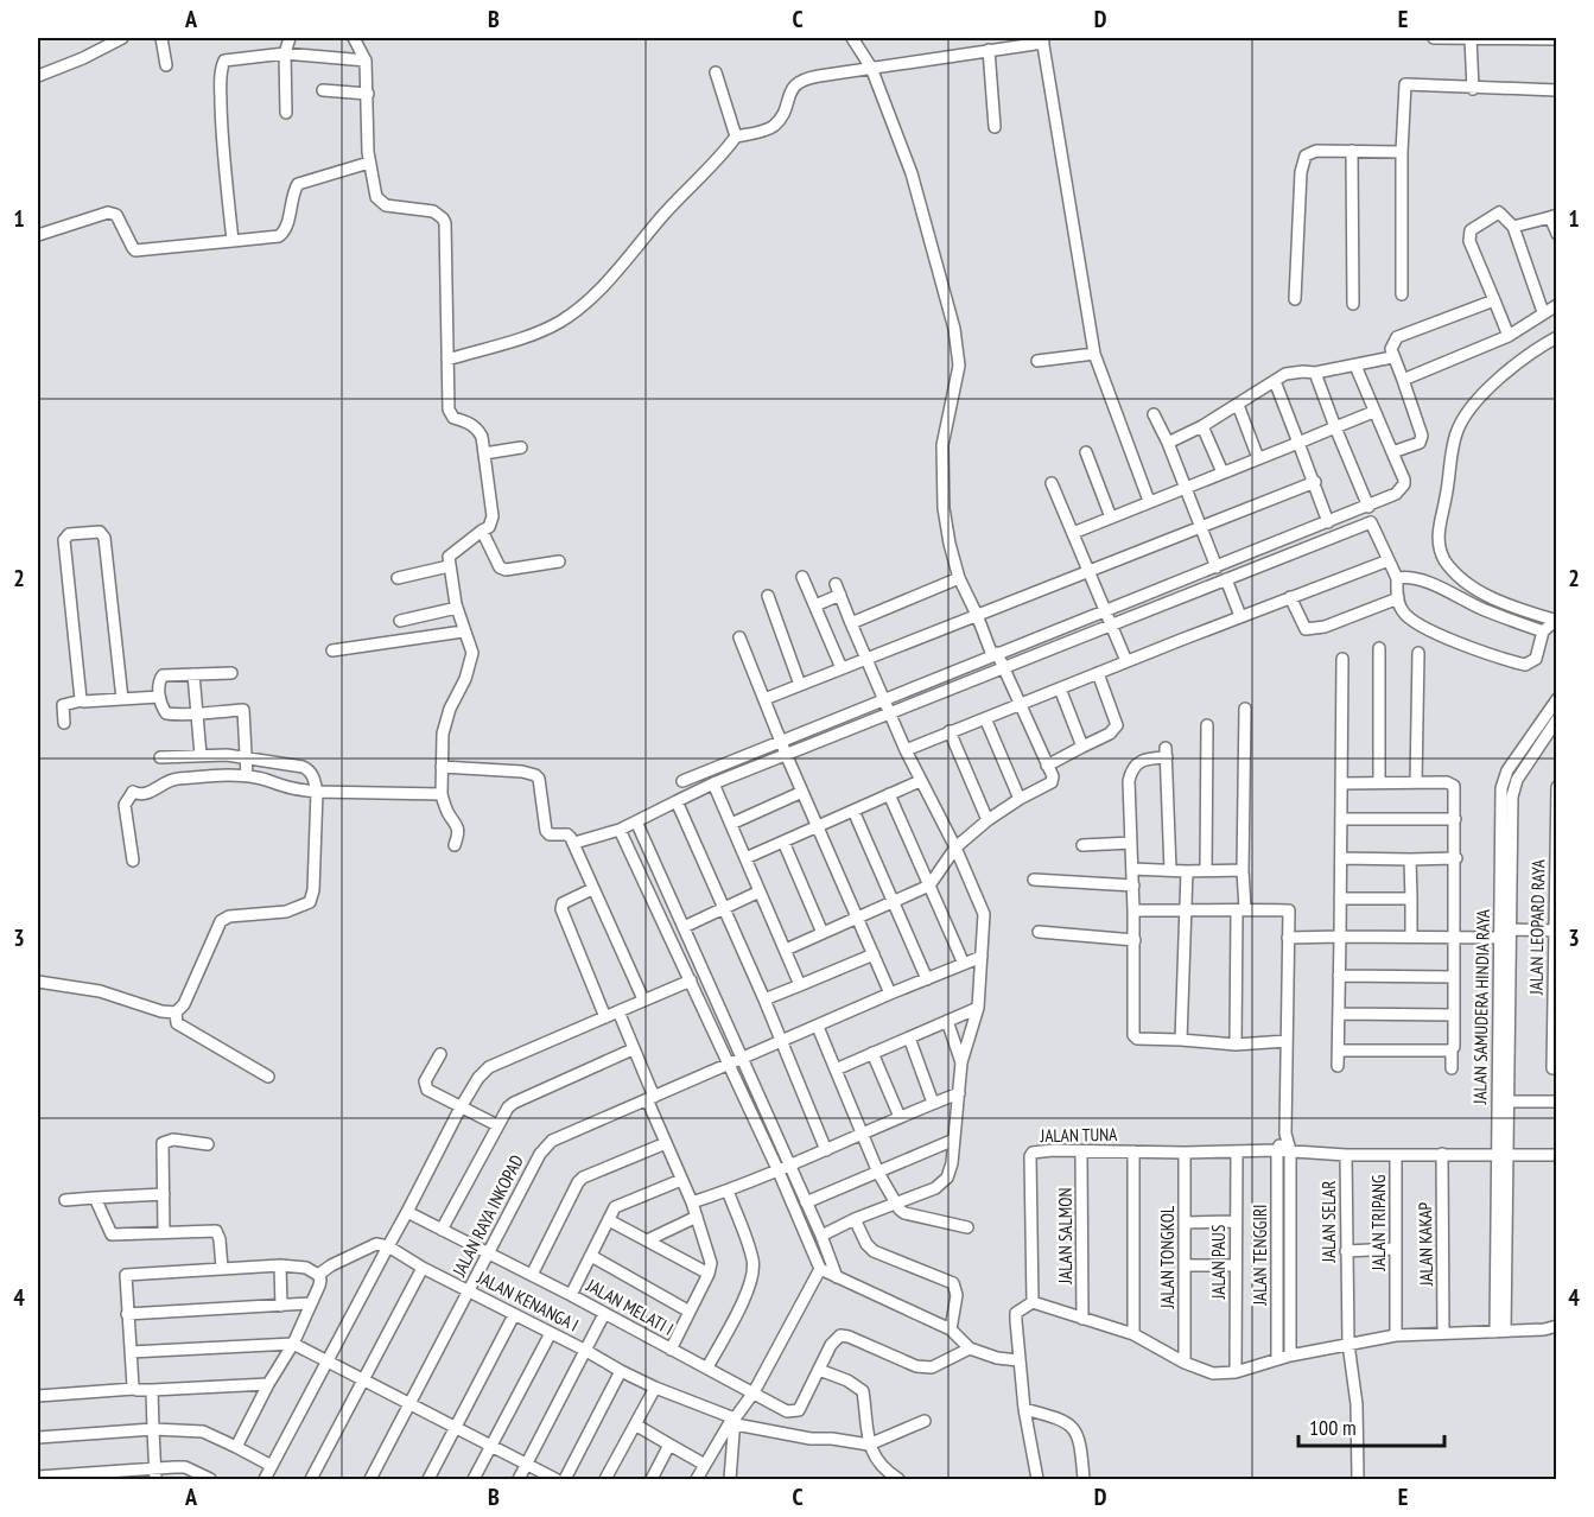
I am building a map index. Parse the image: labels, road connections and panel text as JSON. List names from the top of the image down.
{
  "streets": {
    "street": [
      "JALAN LEOPARD RAYA",
      "JALAN SAMUDERA HINDIA RAYA",
      "JALAN TUNA",
      "JALAN RAYA INKOPAD",
      "JALAN SELAR",
      "JALAN TRIPANG",
      "JALAN SALMON",
      "JALAN KAKAP",
      "JALAN TENGGIRI",
      "JALAN TONGKOL",
      "JALAN PAUS",
      "JALAN KENANGA I",
      "JALAN MELATI I"
    ]
  },
  "crossings": [
    ["JALAN SAMUDERA HINDIA RAYA", "JALAN TRIPANG"],
    ["JALAN TUNA", "JALAN SELAR"],
    ["JALAN TUNA", "JALAN SALMON"],
    ["JALAN TUNA", "JALAN TENGGIRI"],
    ["JALAN TUNA", "JALAN TONGKOL"],
    ["JALAN TUNA", "JALAN PAUS"],
    ["JALAN RAYA INKOPAD", "JALAN KENANGA I"],
    ["JALAN RAYA INKOPAD", "JALAN MELATI I"],
    ["JALAN SELAR", "JALAN TENGGIRI"],
    ["JALAN TRIPANG", "JALAN KAKAP"]
  ],
  "scale_bar": "100 m",
  "grid": {
    "columns": [
      "A",
      "B",
      "C",
      "D",
      "E"
    ],
    "rows": [
      "1",
      "2",
      "3",
      "4"
    ]
  }
}
